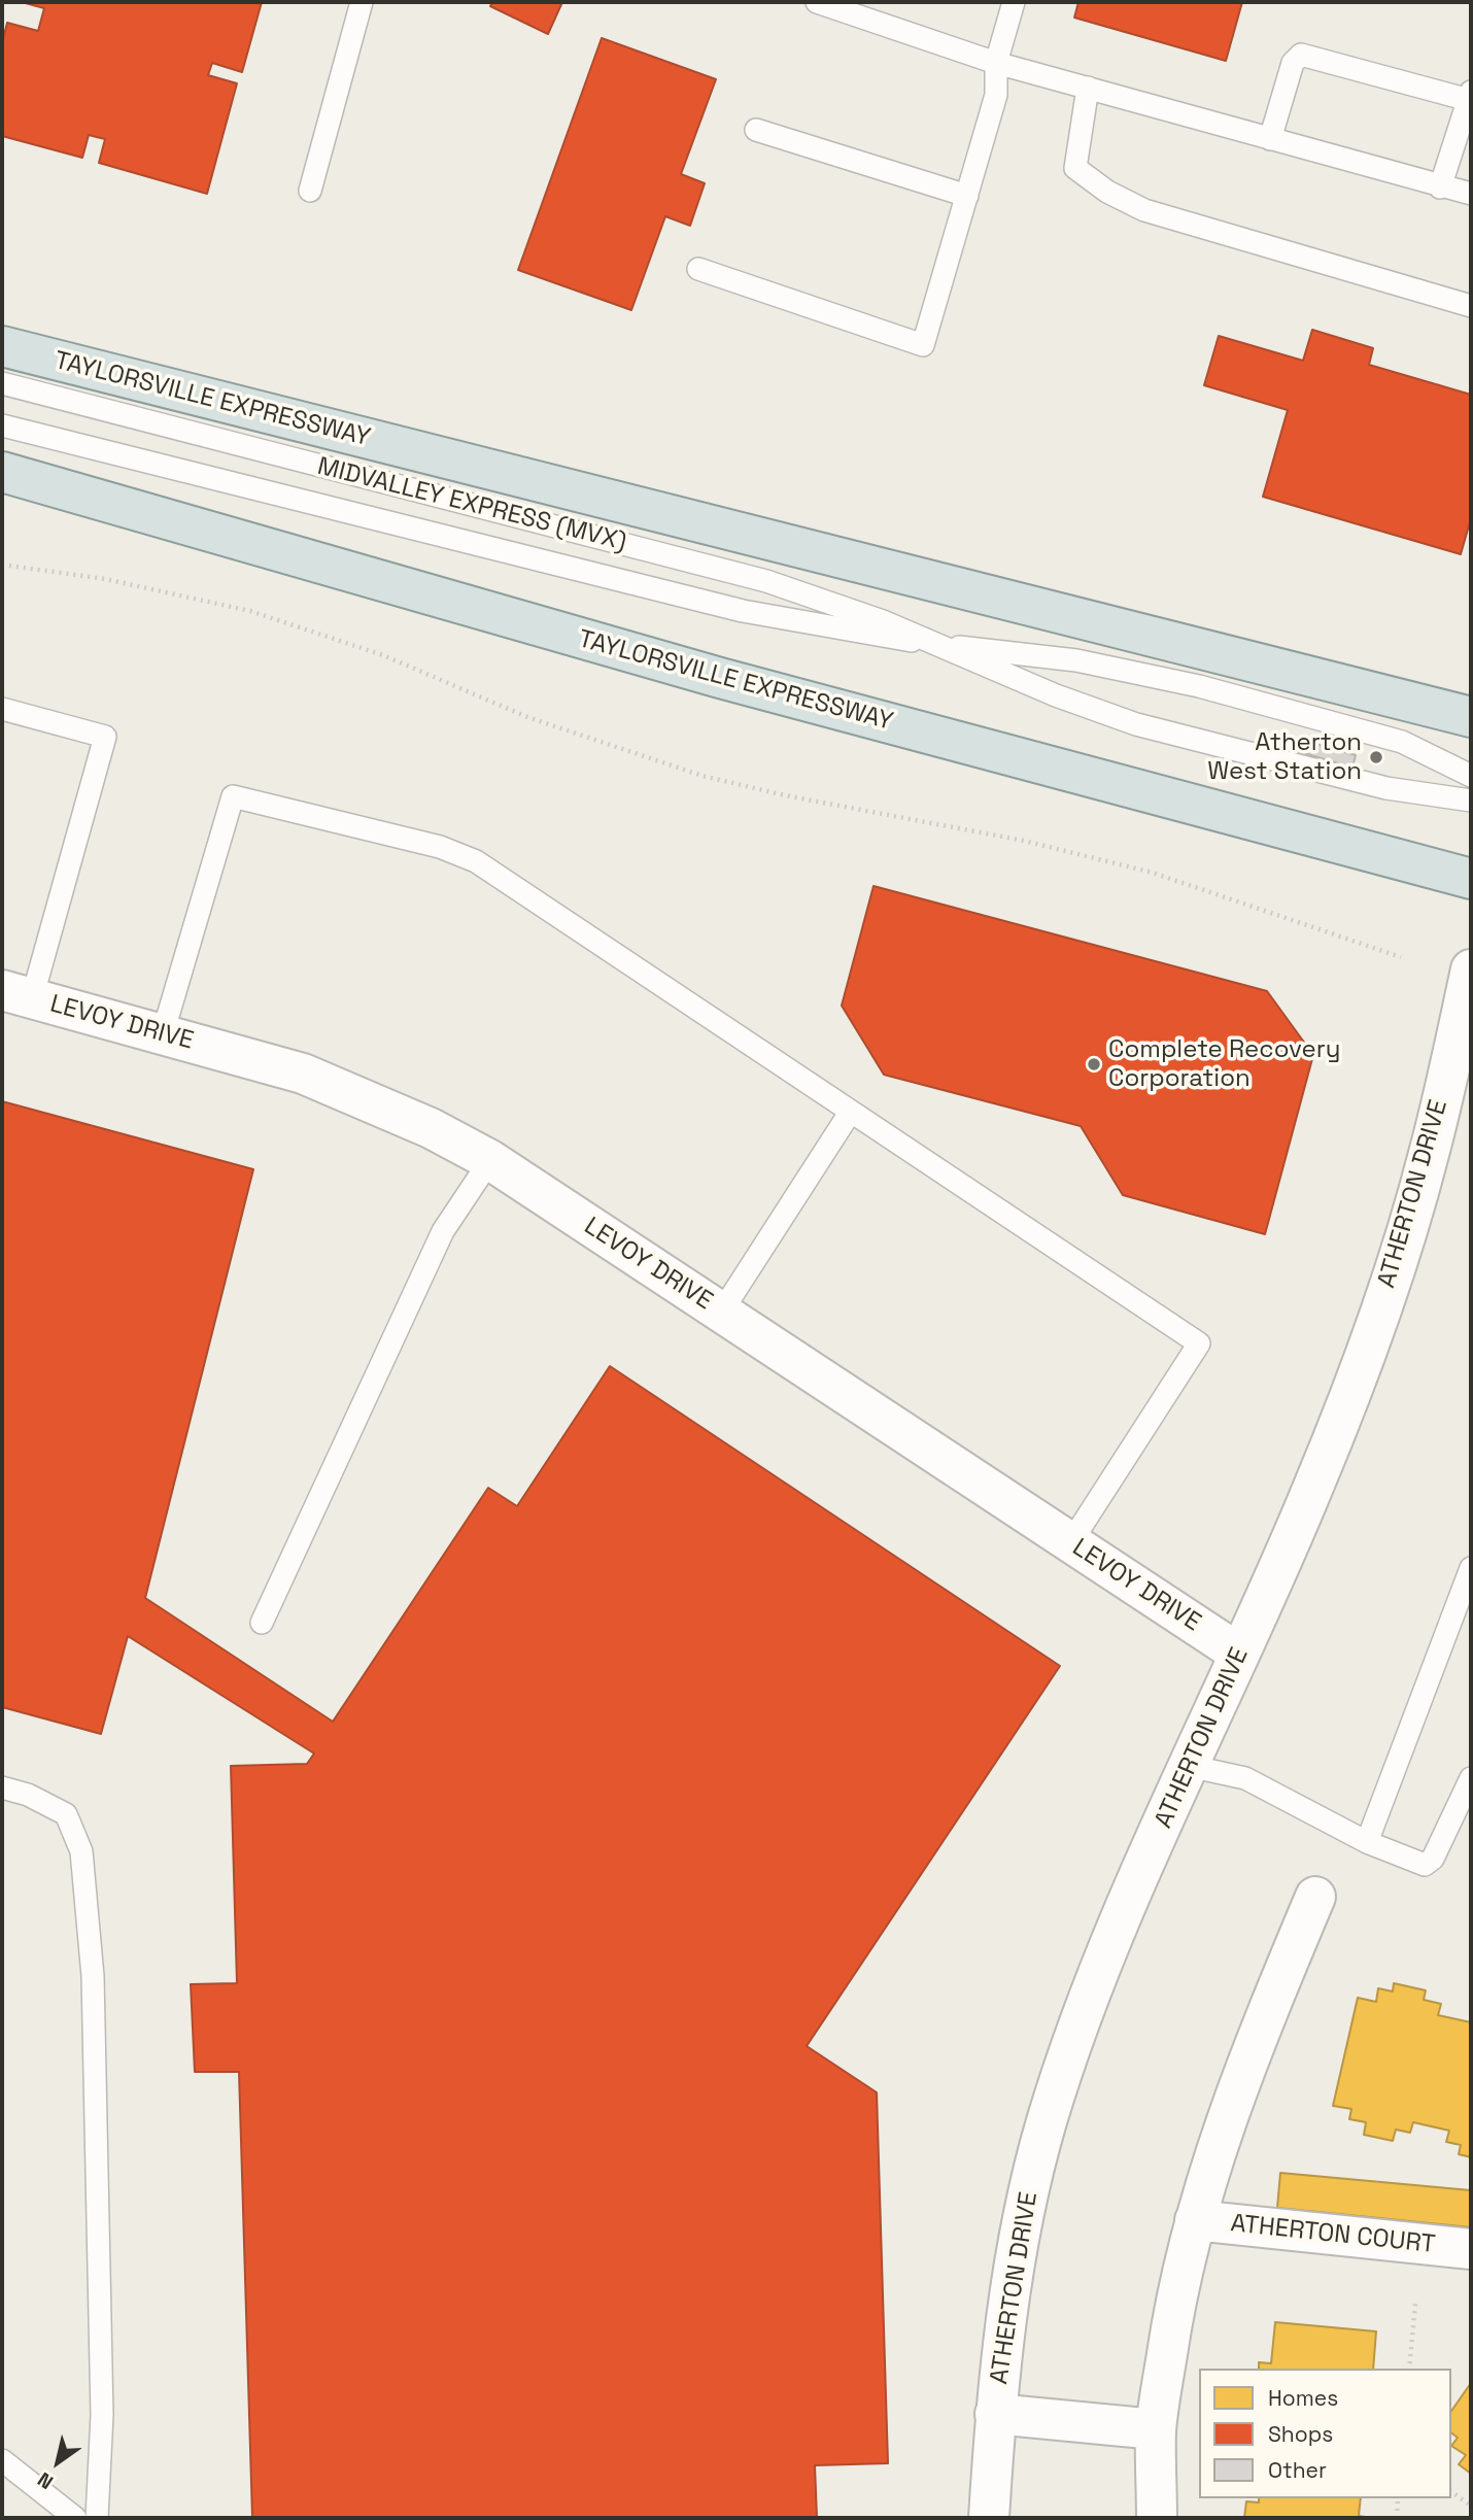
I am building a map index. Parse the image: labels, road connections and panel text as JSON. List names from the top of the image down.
{
  "streets": {
    "main road": ["TAYLORSVILLE EXPRESSWAY"],
    "street": ["LEVOY DRIVE", "ATHERTON DRIVE", "ATHERTON COURT"],
    "lane": ["MIDVALLEY EXPRESS (MVX)"]
  },
  "crossings": [
    ["LEVOY DRIVE", "ATHERTON DRIVE"]
  ],
  "places": ["Atherton West Station", "Complete Recovery Corporation"],
  "legend": ["Homes", "Shops", "Other"],
  "north": "bottom left"
}
